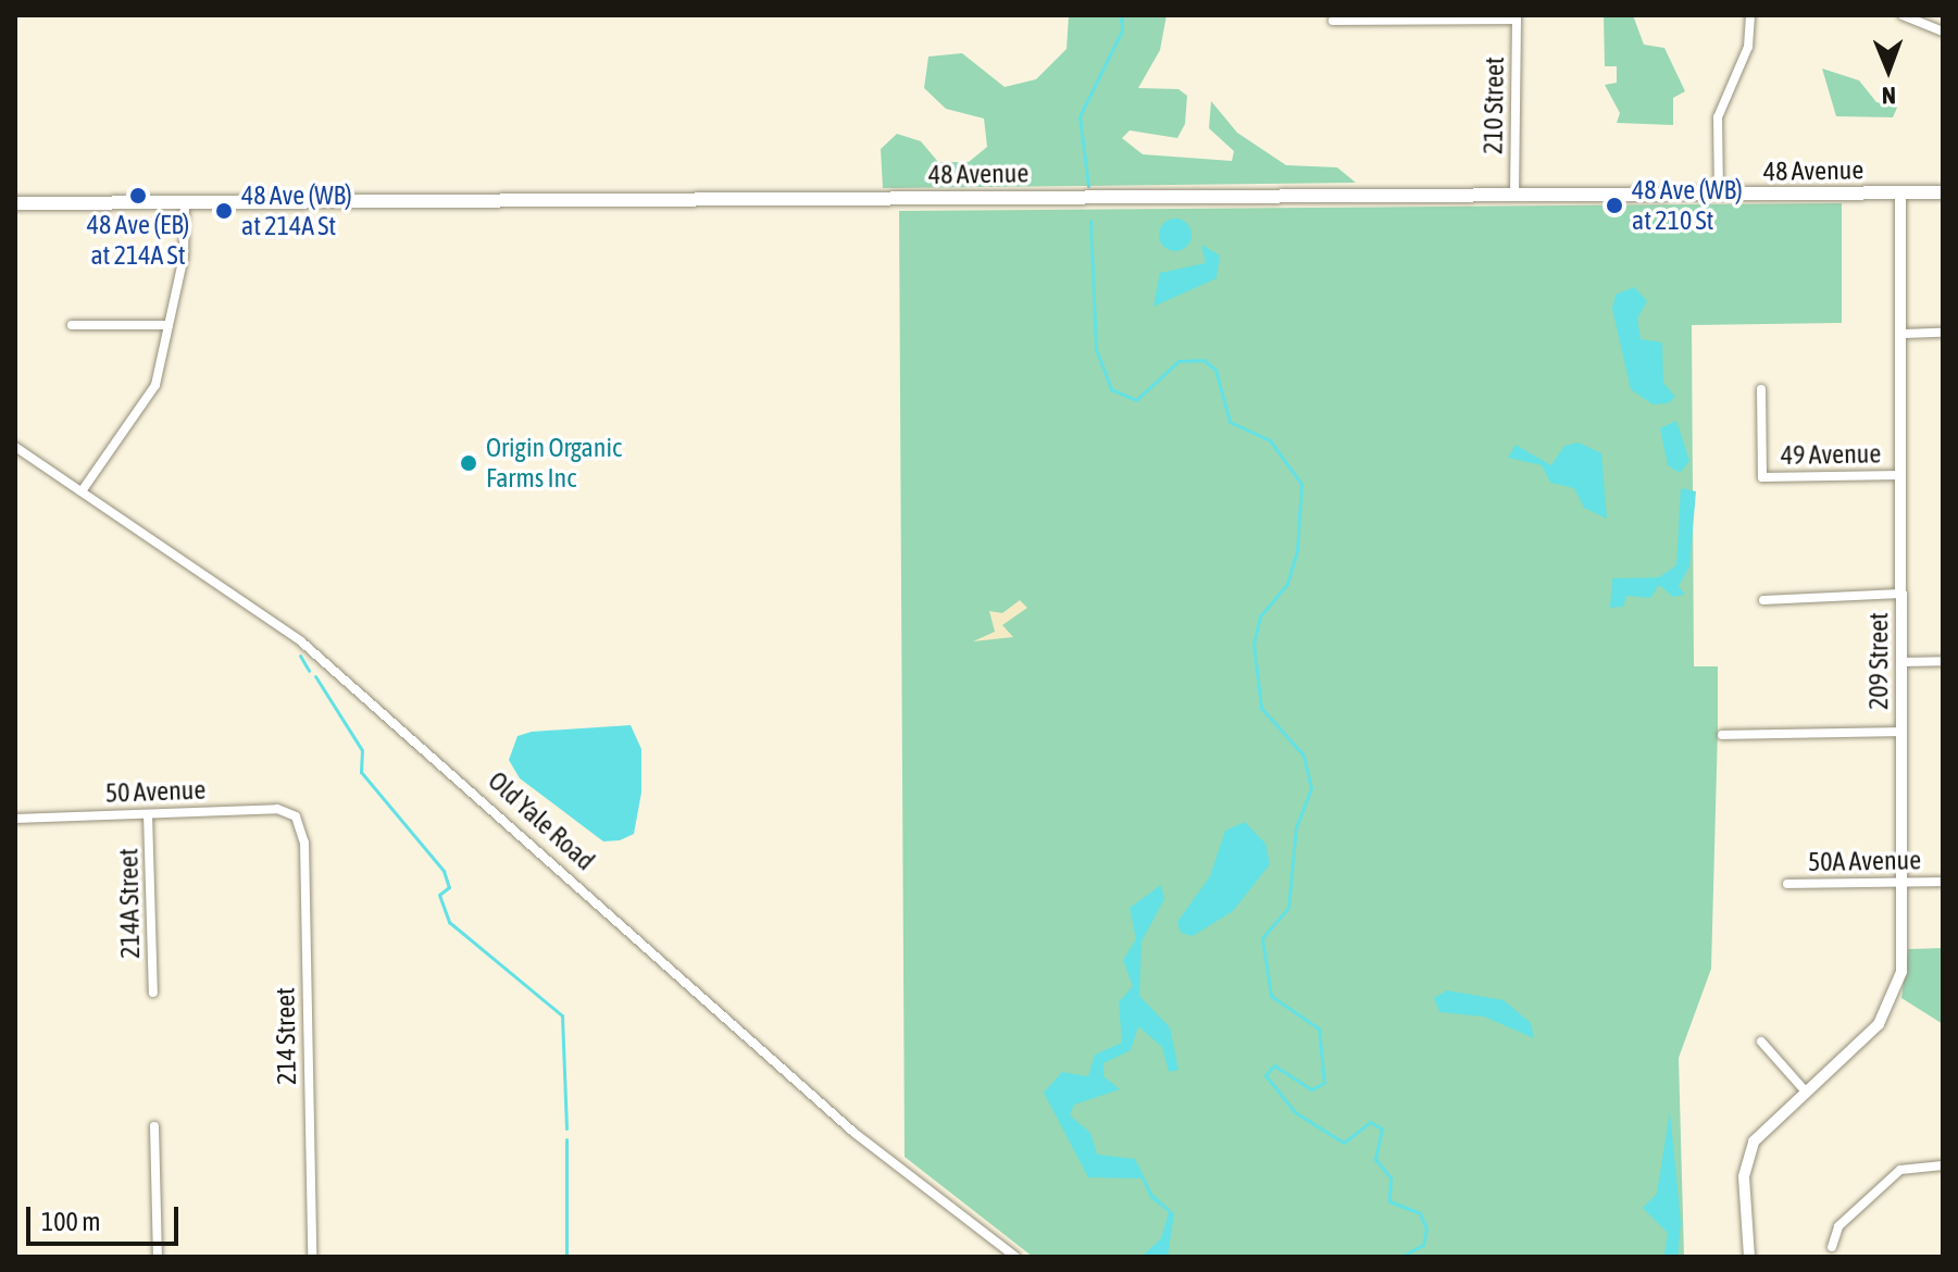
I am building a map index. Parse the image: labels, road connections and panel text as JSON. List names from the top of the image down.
{
  "streets": {
    "main road": ["48 Avenue"],
    "street": [
      "210 Street",
      "49 Avenue",
      "209 Street",
      "50 Avenue",
      "Old Yale Road",
      "50A Avenue",
      "214A Street",
      "214 Street"
    ]
  },
  "crossings": [
    ["210 Street", "48 Avenue"],
    ["48 Avenue", "209 Street"],
    ["49 Avenue", "209 Street"],
    ["209 Street", "50A Avenue"],
    ["50 Avenue", "214A Street"],
    ["50 Avenue", "214 Street"]
  ],
  "places": [
    "48 Ave (EB) at 214A St",
    "48 Ave (WB) at 210 St",
    "48 Ave (WB) at 214A St",
    "Origin Organic Farms Inc"
  ],
  "scale_bar": "100 m",
  "north": "bottom"
}
